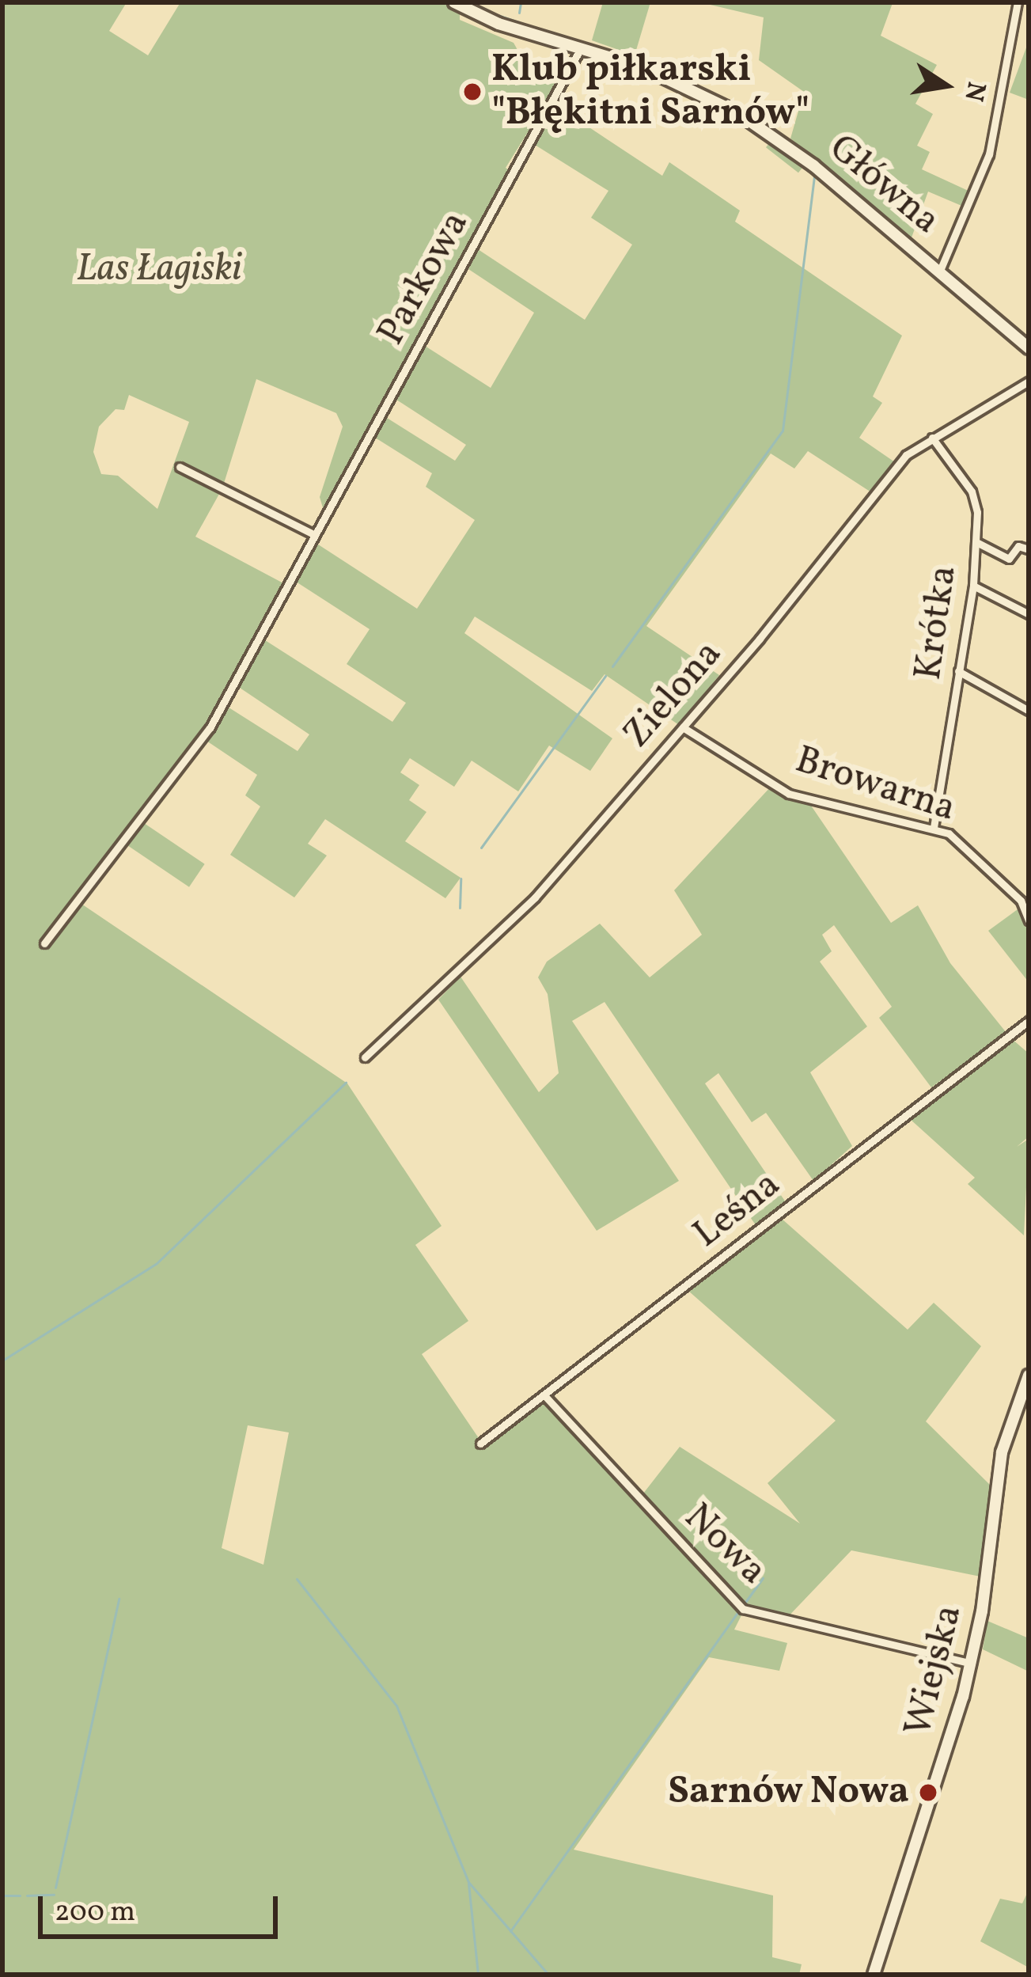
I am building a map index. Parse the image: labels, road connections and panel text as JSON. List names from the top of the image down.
{
  "streets": {
    "street": [
      "Główna",
      "Parkowa",
      "Krótka",
      "Zielona",
      "Browarna",
      "Leśna",
      "Nowa",
      "Wiejska"
    ]
  },
  "crossings": [
    ["Główna", "Parkowa"],
    ["Krótka", "Zielona"],
    ["Krótka", "Browarna"],
    ["Zielona", "Browarna"],
    ["Leśna", "Nowa"],
    ["Nowa", "Wiejska"]
  ],
  "parks": ["Las Łagiski"],
  "places": ["Klub piłkarski \"Błękitni Sarnów\"", "Sarnów Nowa"],
  "scale_bar": "200 m",
  "north": "right"
}
